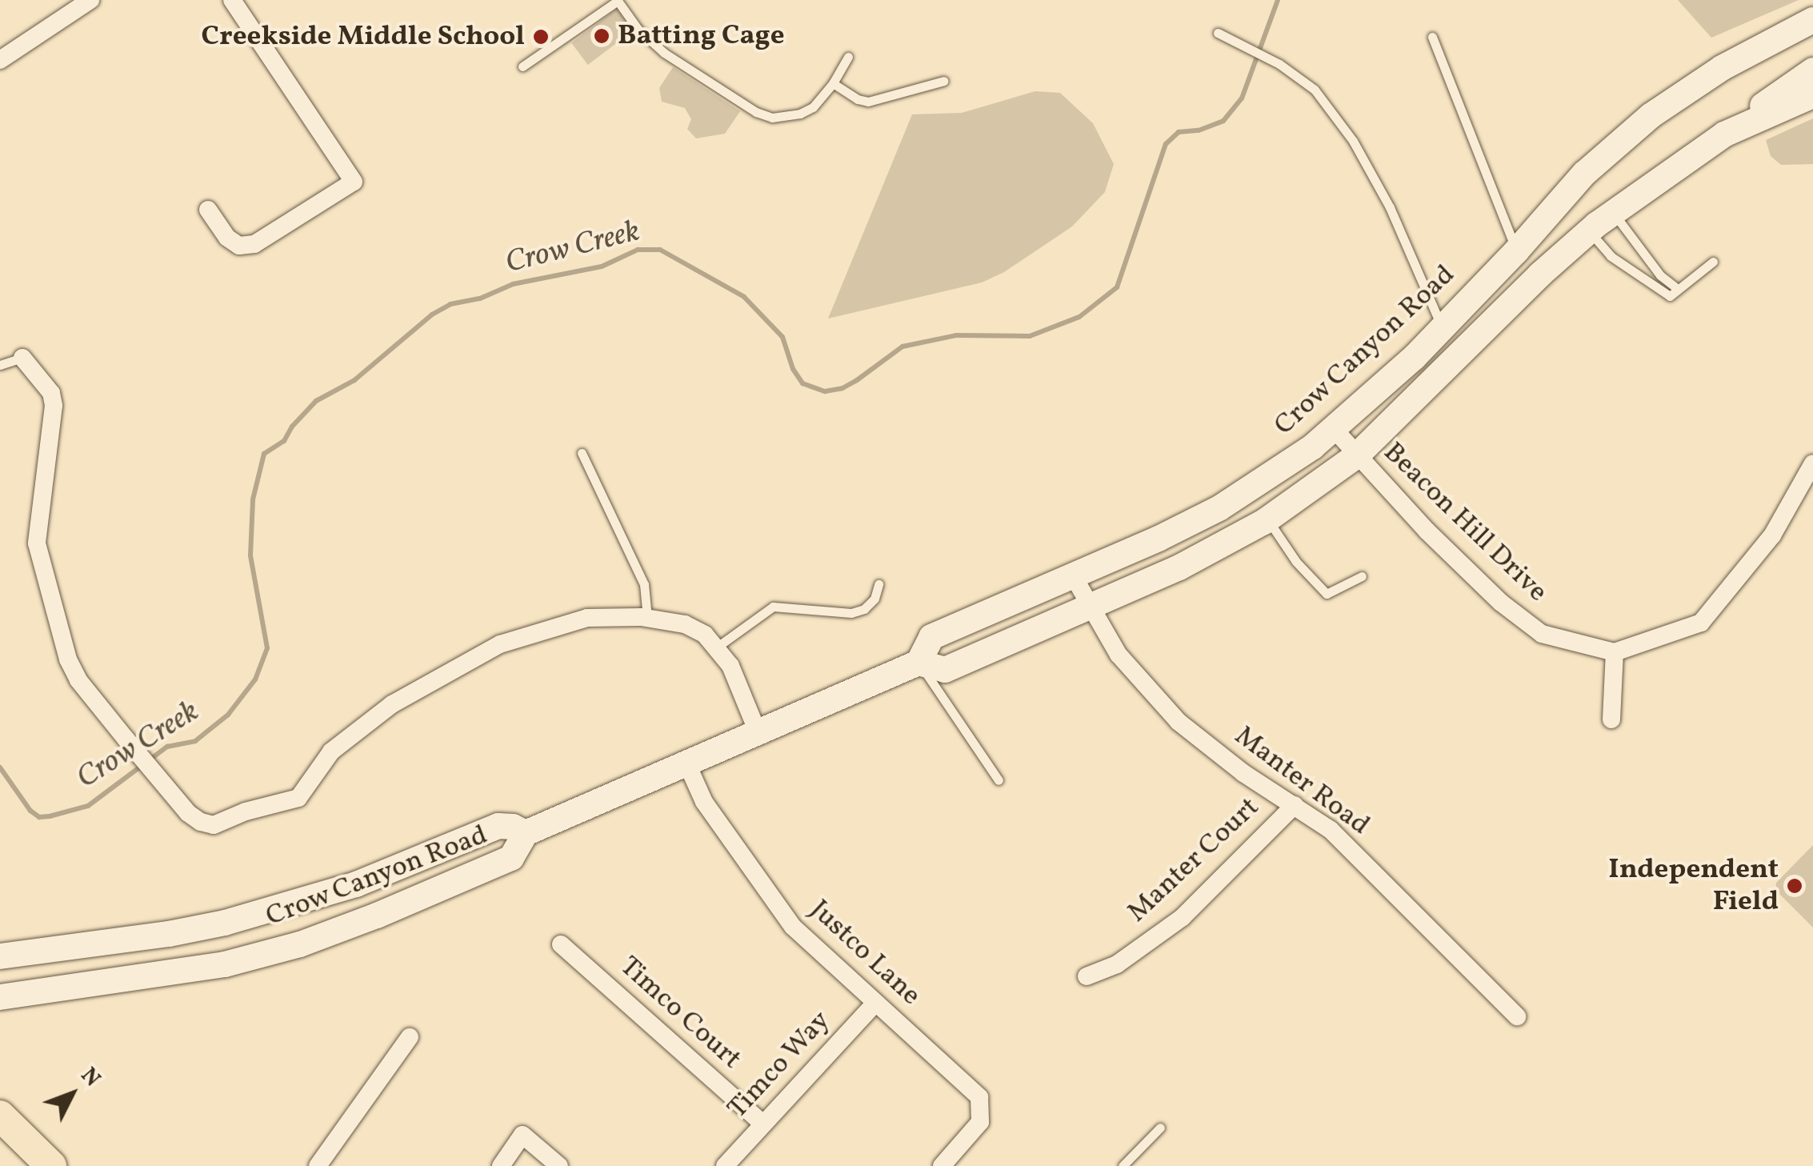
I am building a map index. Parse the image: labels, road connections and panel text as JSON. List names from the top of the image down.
{
  "streets": {
    "main road": ["Crow Canyon Road"],
    "street": [
      "Beacon Hill Drive",
      "Manter Road",
      "Manter Court",
      "Justco Lane",
      "Timco Court",
      "Timco Way"
    ]
  },
  "crossings": [
    ["Crow Canyon Road", "Beacon Hill Drive"],
    ["Crow Canyon Road", "Manter Road"],
    ["Crow Canyon Road", "Justco Lane"],
    ["Manter Road", "Manter Court"],
    ["Justco Lane", "Timco Way"],
    ["Timco Court", "Timco Way"]
  ],
  "water": ["Crow Creek"],
  "places": ["Batting Cage", "Creekside Middle School", "Independent Field"],
  "north": "top right"
}
